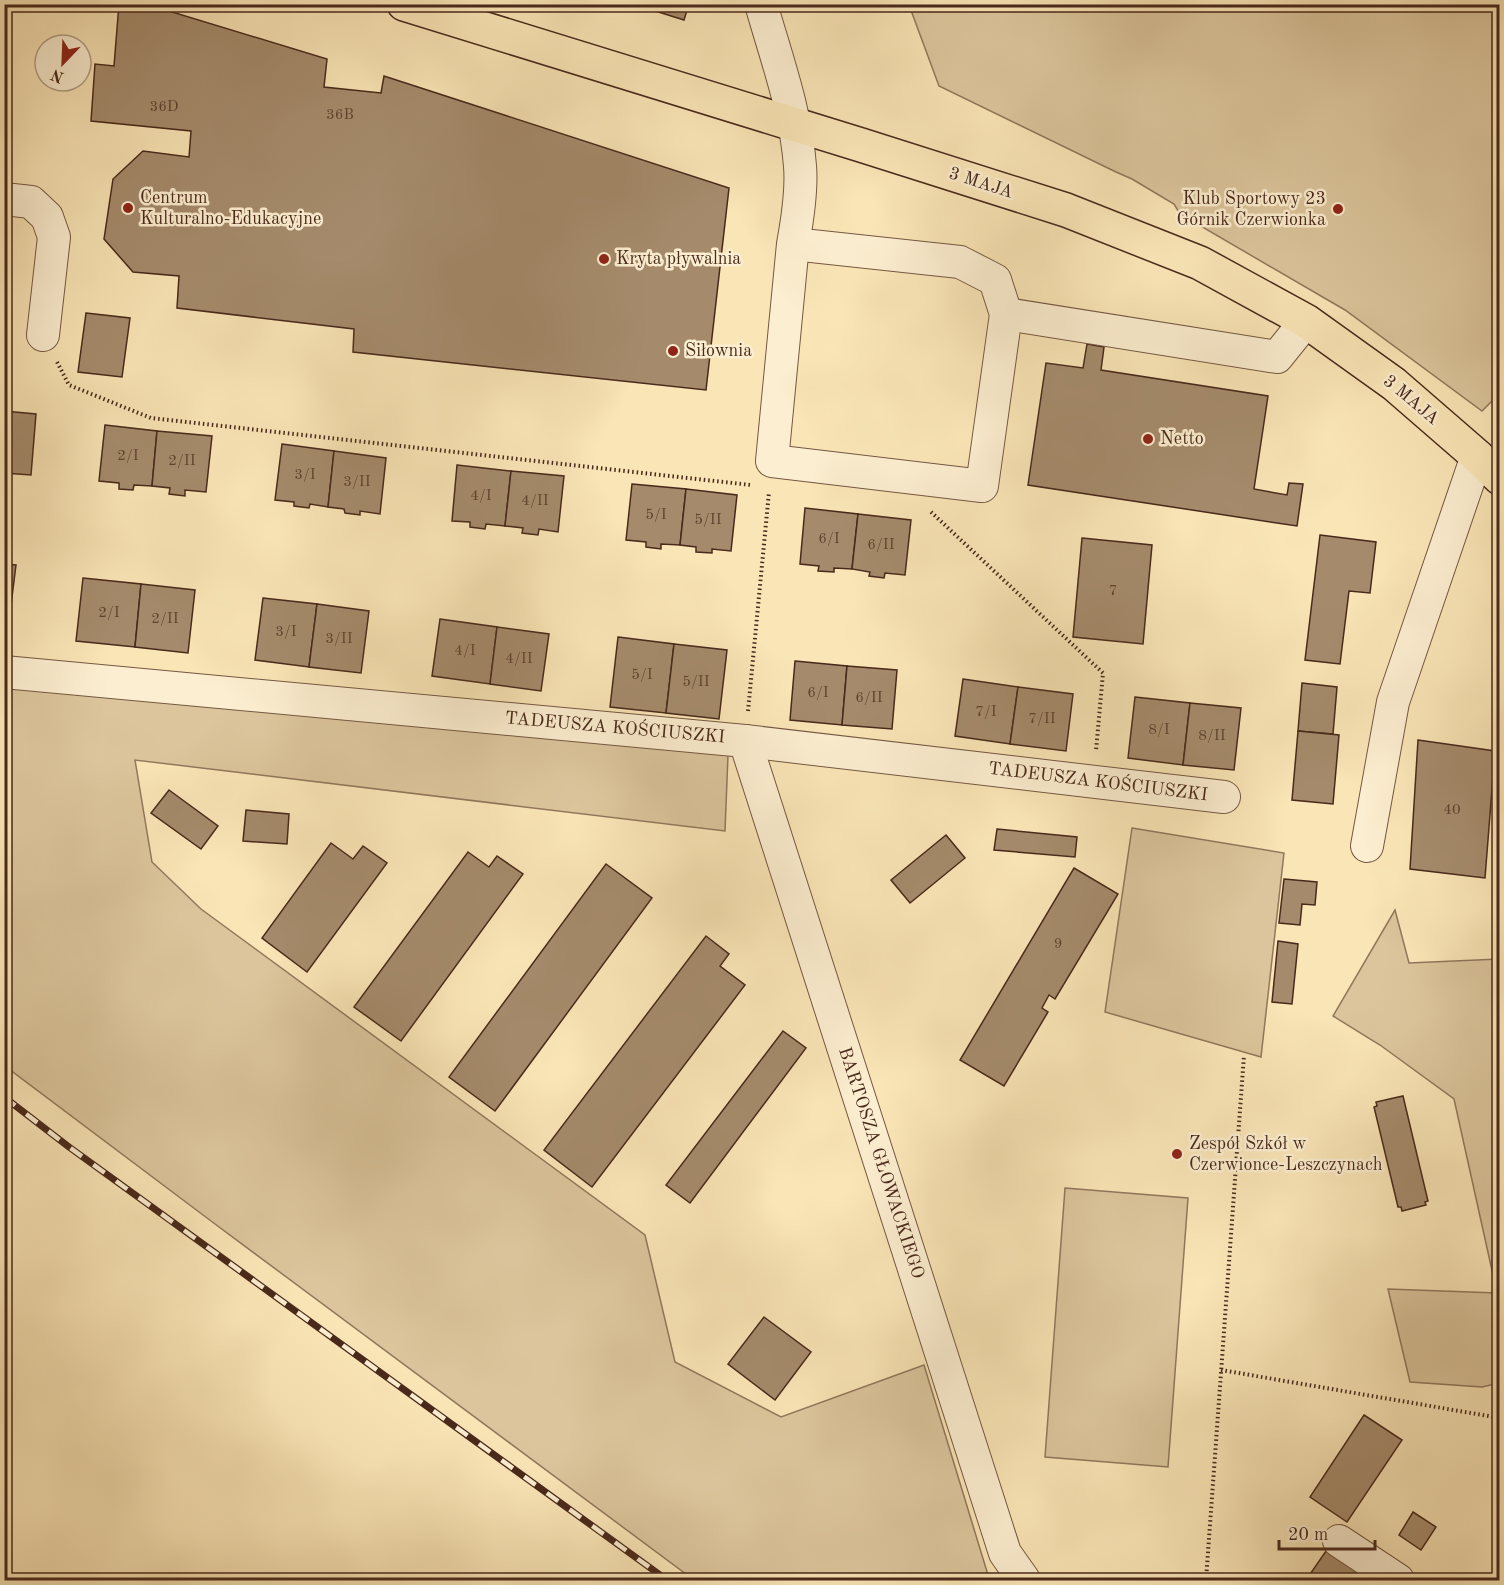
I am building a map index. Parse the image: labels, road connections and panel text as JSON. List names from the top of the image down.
{
  "streets": {
    "main road": ["3 MAJA"],
    "street": ["TADEUSZA KOŚCIUSZKI", "BARTOSZA GŁOWACKIEGO"]
  },
  "crossings": [
    ["TADEUSZA KOŚCIUSZKI", "BARTOSZA GŁOWACKIEGO"]
  ],
  "places": [
    "Centrum Kulturalno-Edukacyjne",
    "Klub Sportowy 23 Górnik Czerwionka",
    "Kryta pływalnia",
    "Siłownia",
    "Netto",
    "Zespół Szkół w Czerwionce-Leszczynach"
  ],
  "house_numbers": [
    "36D",
    "36B",
    "2/I",
    "2/II",
    "3/I",
    "3/II",
    "4/I",
    "4/II",
    "5/I",
    "5/II",
    "6/I",
    "6/II",
    "7",
    "2/I",
    "2/II",
    "3/I",
    "3/II",
    "4/I",
    "4/II",
    "5/I",
    "5/II",
    "6/I",
    "6/II",
    "7/I",
    "7/II",
    "8/I",
    "8/II",
    "40",
    "9"
  ],
  "scale_bar": "20 m",
  "north": "bottom left"
}
